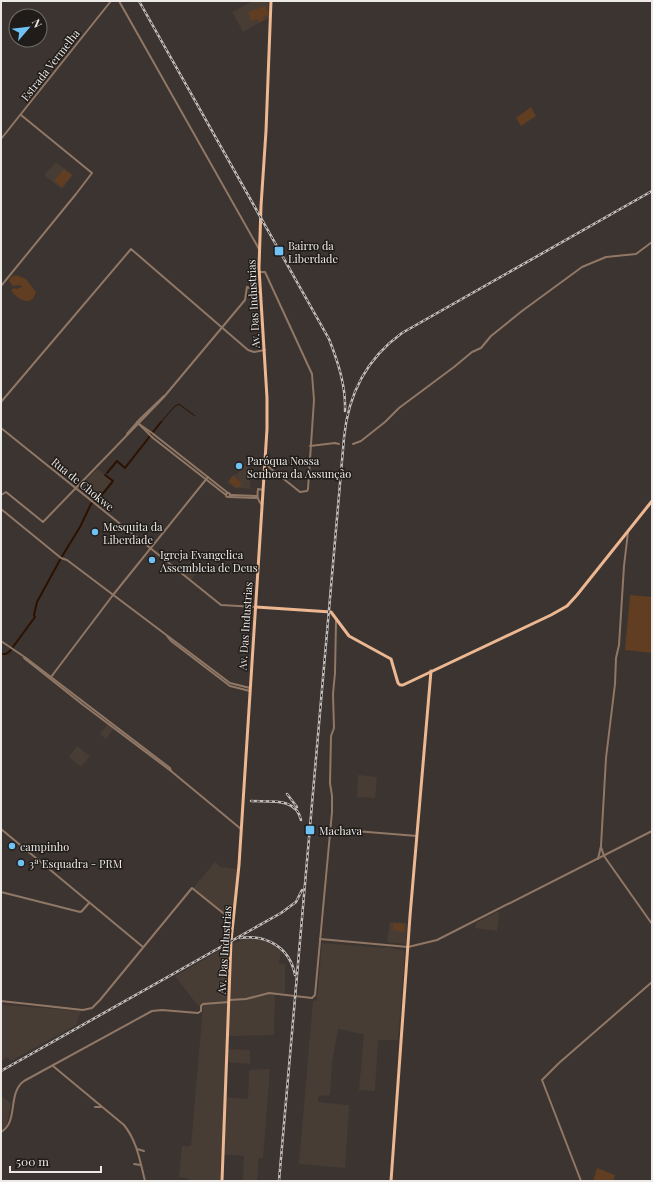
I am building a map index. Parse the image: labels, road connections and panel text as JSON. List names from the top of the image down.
{
  "streets": {
    "main road": ["Av. Das Industrias"],
    "street": ["Estrada Vermelha", "Rua de Chokwe"]
  },
  "crossings": [
    ["Av. Das Industrias", "Rua de Chokwe"]
  ],
  "places": {
    "transit": ["Bairro da Liberdade", "Machava"],
    "other": [
      "Paróqua Nossa Senhora da Assunção",
      "Mesquita da Liberdade",
      "Igreja Evangelica Assembleia de Deus",
      "campinho",
      "3ª Esquadra - PRM"
    ]
  },
  "scale_bar": "500 m",
  "north": "top right"
}
